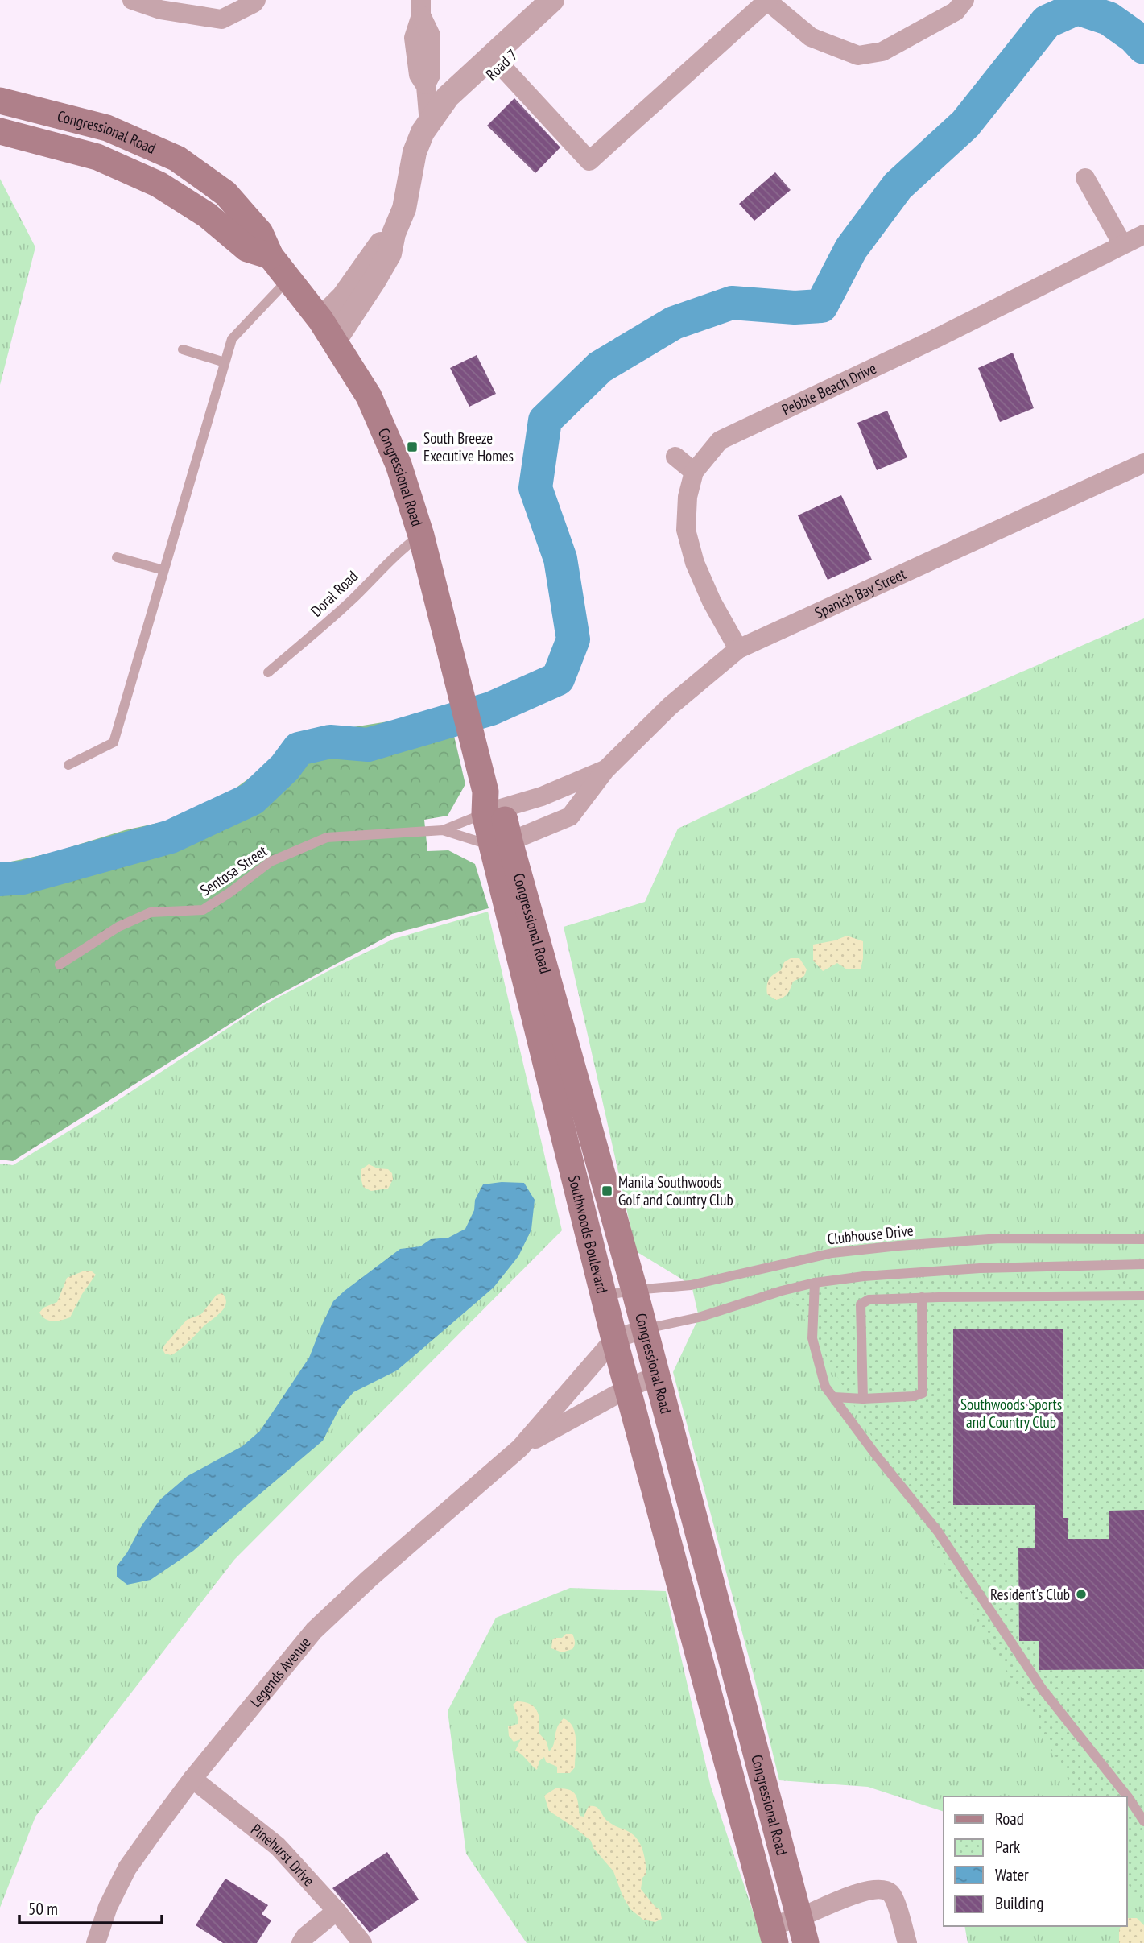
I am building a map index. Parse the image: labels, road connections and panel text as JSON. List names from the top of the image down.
{
  "streets": {
    "main road": ["Congressional Road", "Southwoods Boulevard"],
    "street": [
      "Road 7",
      "Pebble Beach Drive",
      "Spanish Bay Street",
      "Legends Avenue",
      "Pinehurst Drive"
    ],
    "lane": ["Doral Road", "Sentosa Street", "Clubhouse Drive"]
  },
  "crossings": [
    ["Road 7", "Congressional Road"],
    ["Congressional Road", "Spanish Bay Street"],
    ["Congressional Road", "Doral Road"],
    ["Congressional Road", "Southwoods Boulevard"],
    ["Congressional Road", "Clubhouse Drive"],
    ["Congressional Road", "Legends Avenue"],
    ["Pebble Beach Drive", "Spanish Bay Street"],
    ["Southwoods Boulevard", "Clubhouse Drive"],
    ["Southwoods Boulevard", "Legends Avenue"],
    ["Legends Avenue", "Pinehurst Drive"]
  ],
  "parks": ["Southwoods Sports and Country Club"],
  "places": {
    "transit": ["South Breeze Executive Homes", "Manila Southwoods Golf and Country Club"],
    "other": ["Resident's Club"]
  },
  "legend": [
    "Road",
    "Park",
    "Water",
    "Building"
  ],
  "scale_bar": "50 m"
}
